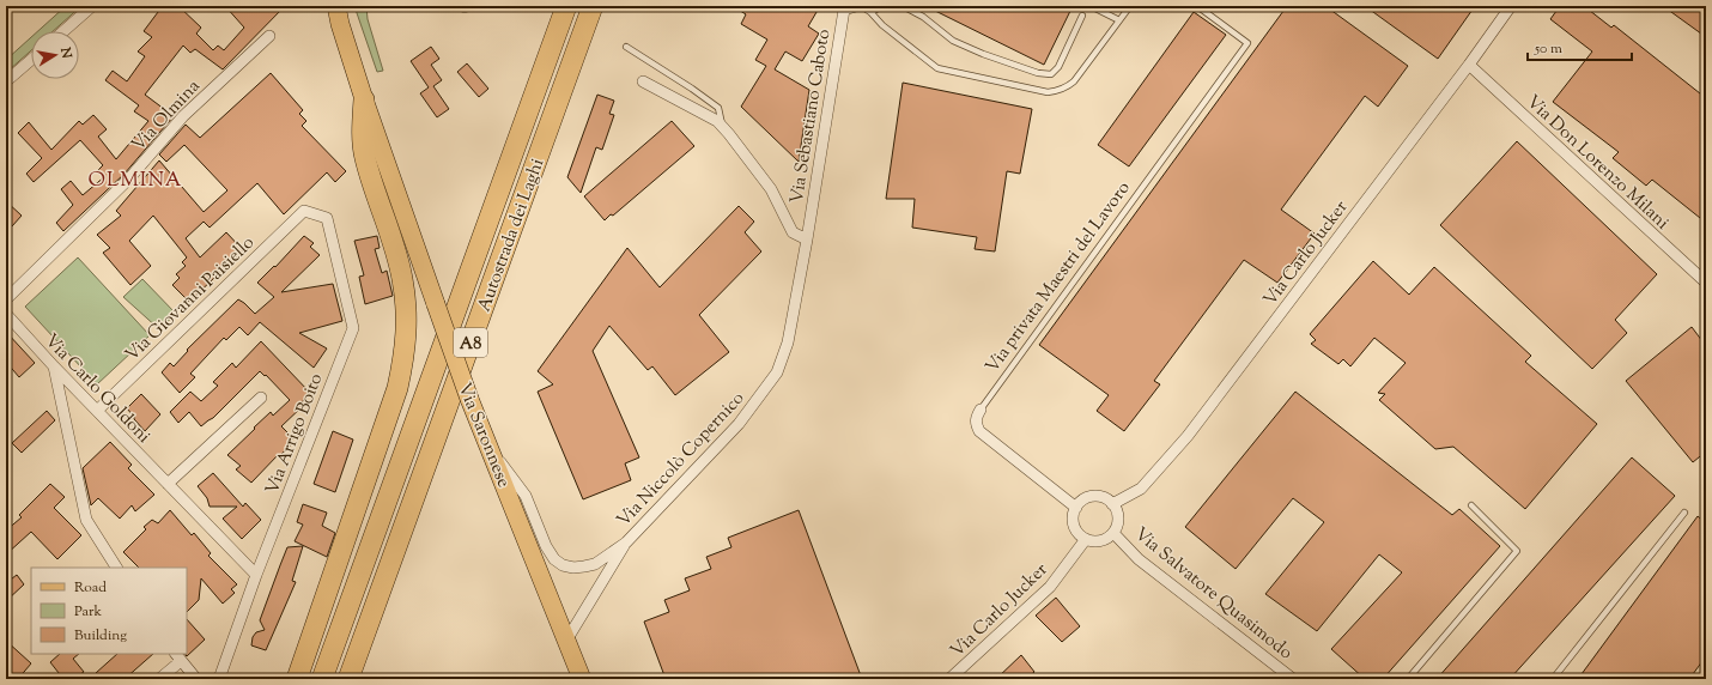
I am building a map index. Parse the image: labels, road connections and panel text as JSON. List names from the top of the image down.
{
  "streets": {
    "highway": ["Autostrada dei Laghi", "A8"],
    "main road": ["Via Saronnese"],
    "street": [
      "Via Olmina",
      "Via Sebastiano Caboto",
      "Via Don Lorenzo Milani",
      "Via Carlo Jucker",
      "Via privata Maestri del Lavoro",
      "Via Giovanni Paisiello",
      "Via Carlo Goldoni",
      "Via Arrigo Boito",
      "Via Niccolò Copernico",
      "Via Salvatore Quasimodo"
    ]
  },
  "crossings": [
    ["Via Sebastiano Caboto", "Via Niccolò Copernico"],
    ["Via Don Lorenzo Milani", "Via Carlo Jucker"],
    ["Via Carlo Jucker", "Via privata Maestri del Lavoro"],
    ["Via Carlo Jucker", "Via Salvatore Quasimodo"],
    ["Via privata Maestri del Lavoro", "Via Salvatore Quasimodo"],
    ["Via Giovanni Paisiello", "Via Carlo Goldoni"],
    ["Via Giovanni Paisiello", "Via Arrigo Boito"],
    ["Via Carlo Goldoni", "Via Arrigo Boito"],
    ["Via Saronnese", "Via Niccolò Copernico"]
  ],
  "districts": ["OLMINA"],
  "legend": ["Road", "Park", "Building"],
  "scale_bar": "50 m",
  "north": "right"
}
